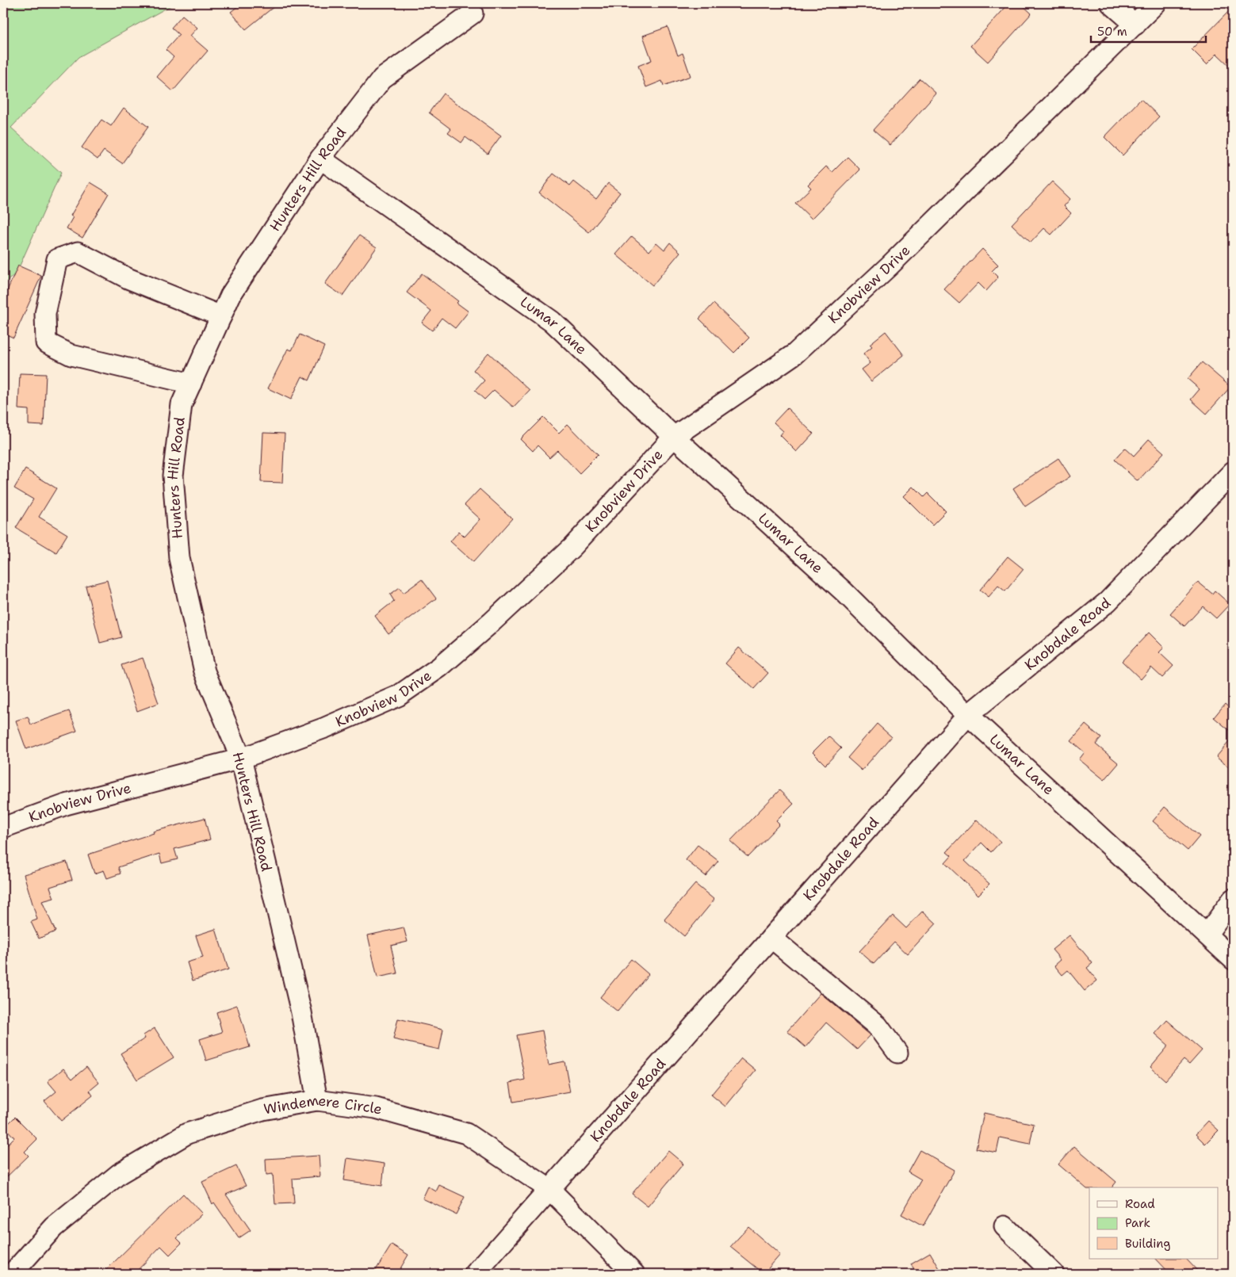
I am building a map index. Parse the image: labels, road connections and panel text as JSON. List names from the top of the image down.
{
  "streets": {
    "street": [
      "Hunters Hill Road",
      "Knobview Drive",
      "Lumar Lane",
      "Knobdale Road",
      "Windemere Circle"
    ]
  },
  "crossings": [
    ["Hunters Hill Road", "Knobview Drive"],
    ["Hunters Hill Road", "Lumar Lane"],
    ["Hunters Hill Road", "Windemere Circle"],
    ["Knobview Drive", "Lumar Lane"],
    ["Lumar Lane", "Knobdale Road"],
    ["Knobdale Road", "Windemere Circle"]
  ],
  "legend": ["Road", "Park", "Building"],
  "scale_bar": "50 m"
}
